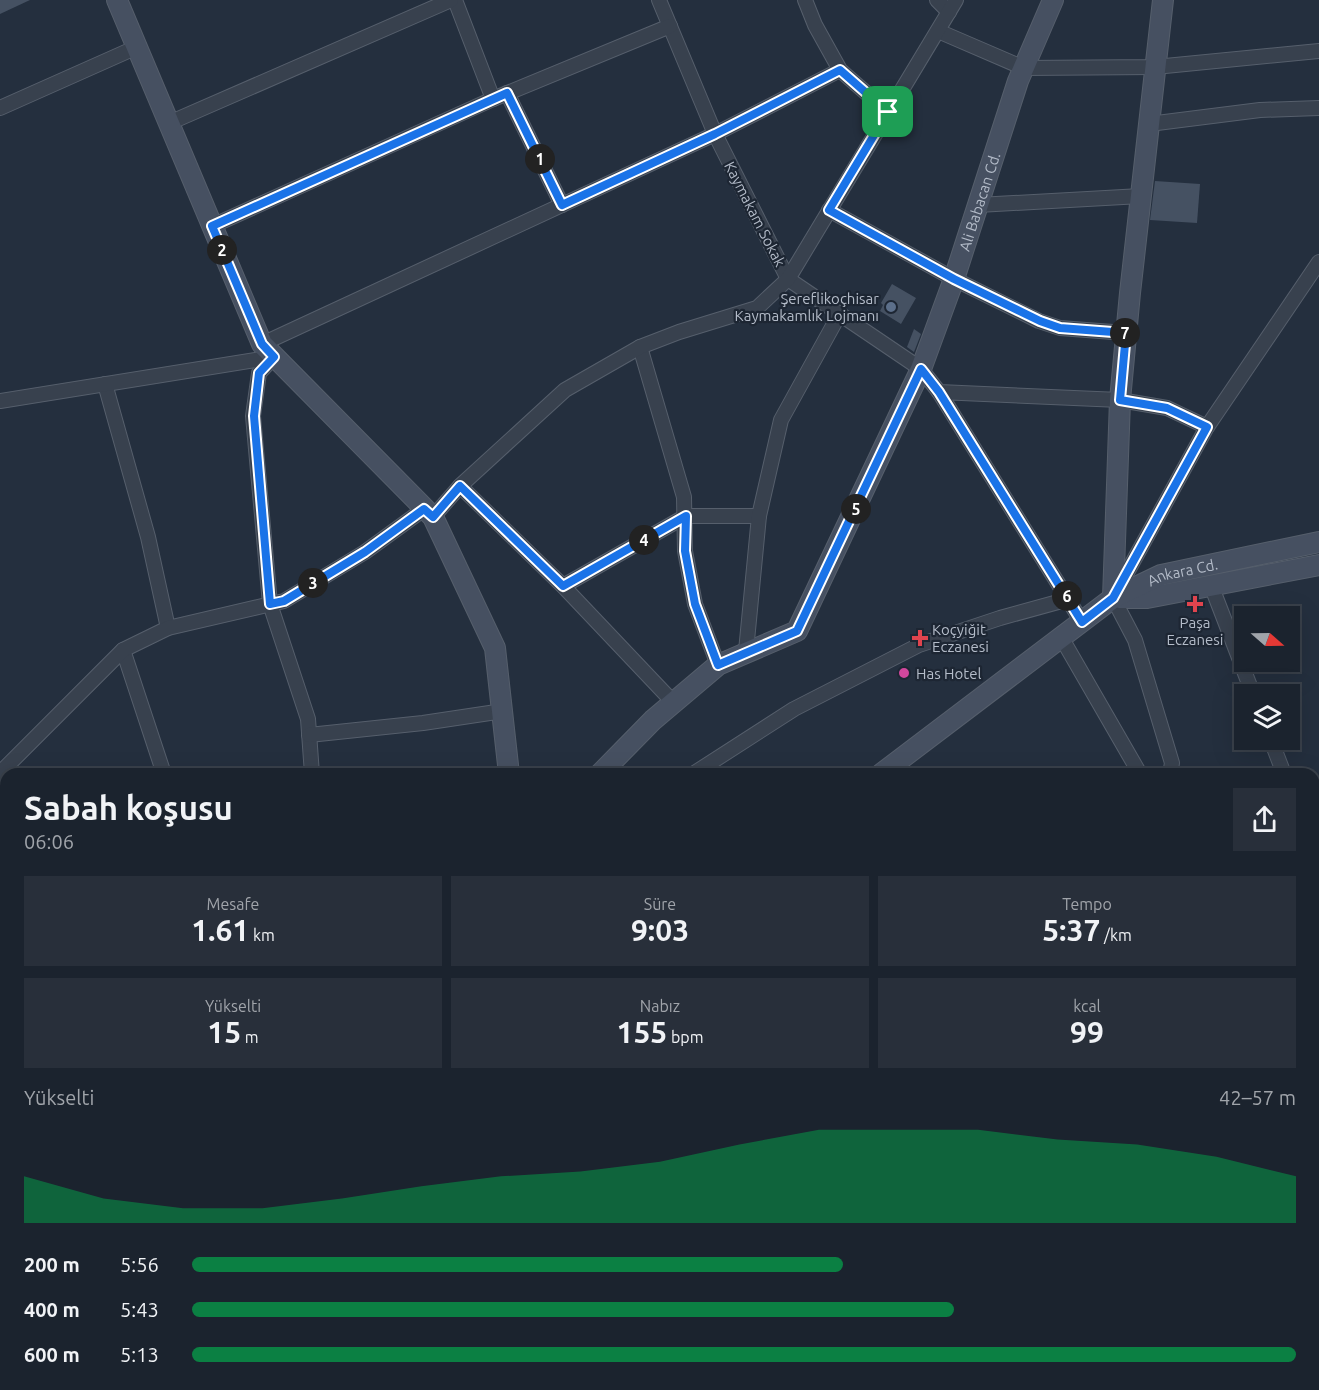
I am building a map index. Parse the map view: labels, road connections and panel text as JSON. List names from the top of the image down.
{
  "streets": {
    "street": ["Ali Babacan Cd.", "Kaymakam Sokak", "Ankara Cd."]
  },
  "crossings": [
    ["Ali Babacan Cd.", "Kaymakam Sokak"]
  ],
  "places": {
    "other": ["Şereflikoçhisar Kaymakamlık Lojmanı", "Has Hotel"],
    "health": ["Paşa Eczanesi", "Koçyiğit Eczanesi"]
  },
  "north": "right",
  "page": {
    "pins": [
      "1",
      "2",
      "7",
      "5",
      "4",
      "3",
      "6"
    ],
    "heading": ["Sabah koşusu", "06:06"],
    "stats": [
      ["Mesafe", "1.61 km"],
      ["Süre", "9:03"],
      ["Tempo", "5:37 /km"],
      ["Yükselti", "15 m"],
      ["Nabız", "155 bpm"],
      ["kcal", "99"]
    ],
    "chart": ["Yükselti", "42–57 m"],
    "list": [
      {
        "name": "200 m",
        "note": "5:56"
      },
      {
        "name": "400 m",
        "note": "5:43"
      },
      {
        "name": "600 m",
        "note": "5:13"
      }
    ]
  }
}
